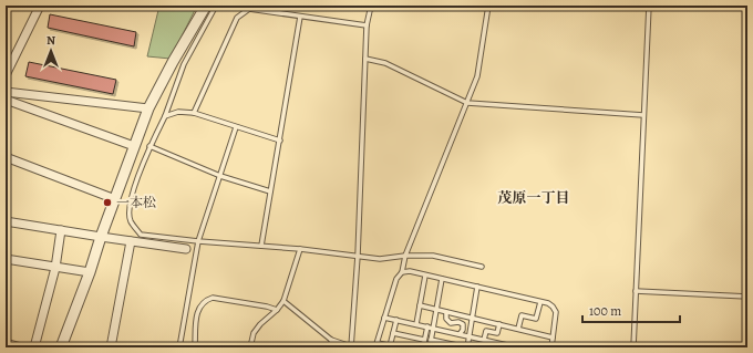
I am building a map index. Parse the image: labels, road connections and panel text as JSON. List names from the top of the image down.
{
  "districts": ["茂原一丁目"],
  "places": ["一本松"],
  "scale_bar": "100 m",
  "north": "top"
}
